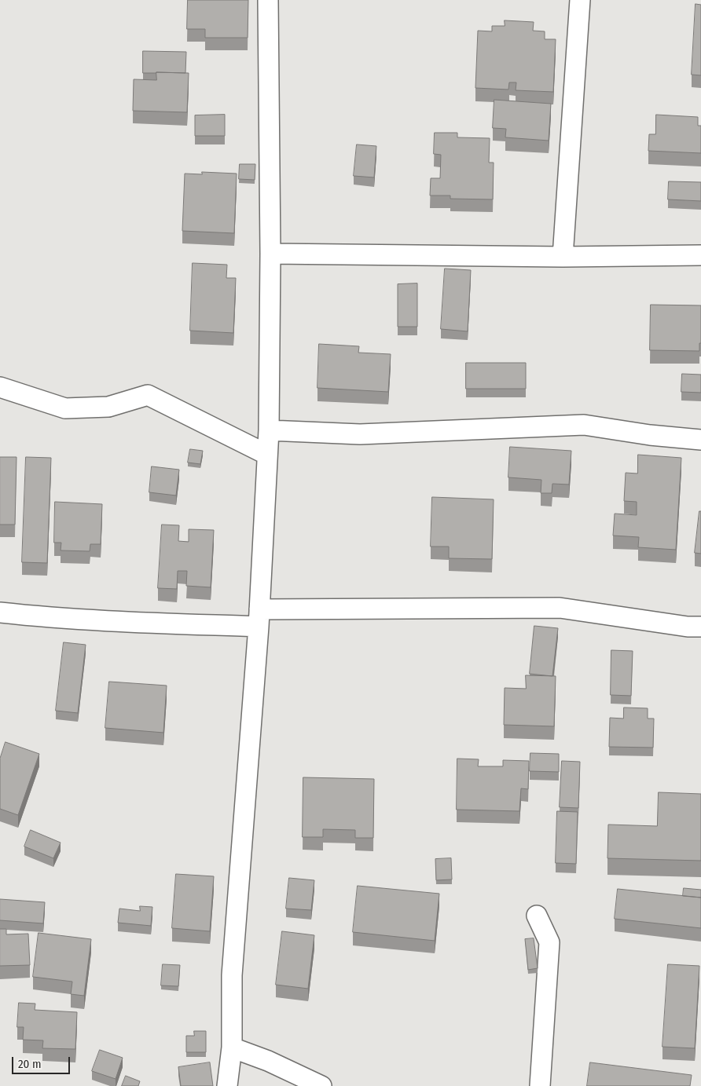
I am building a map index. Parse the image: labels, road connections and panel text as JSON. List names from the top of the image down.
{
  "scale_bar": "20 m"
}
